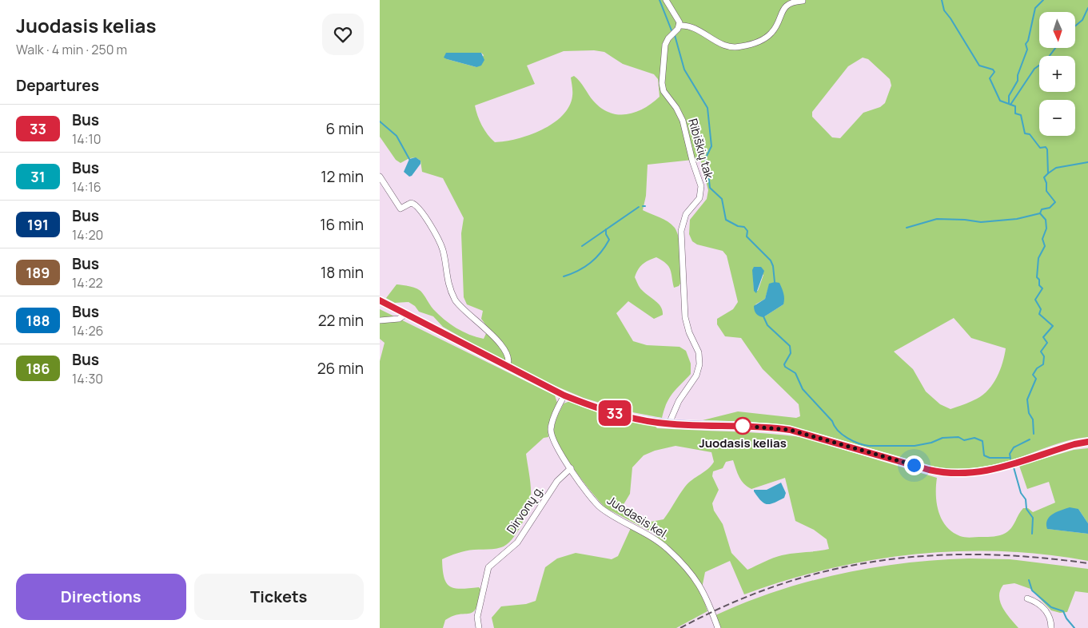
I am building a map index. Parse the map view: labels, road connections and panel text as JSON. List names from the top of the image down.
{
  "streets": {
    "street": ["Ribiškių tak.", "Dirvonų g.", "Juodasis kel."]
  },
  "crossings": [
    ["Dirvonų g.", "Juodasis kel."]
  ],
  "places": ["Juodasis kelias"],
  "lines": ["bus line 33"],
  "north": "bottom",
  "page": {
    "heading": [
      ["Juodasis kelias", "Walk · 4 min · 250 m"],
      "Departures"
    ],
    "on_map": "33",
    "map_buttons": ["+", "−"],
    "list": [
      {
        "mark": "33",
        "name": "Bus",
        "note": "14:10",
        "value": "6 min"
      },
      {
        "mark": "31",
        "name": "Bus",
        "note": "14:16",
        "value": "12 min"
      },
      {
        "mark": "191",
        "name": "Bus",
        "note": "14:20",
        "value": "16 min"
      },
      {
        "mark": "189",
        "name": "Bus",
        "note": "14:22",
        "value": "18 min"
      },
      {
        "mark": "188",
        "name": "Bus",
        "note": "14:26",
        "value": "22 min"
      },
      {
        "mark": "186",
        "name": "Bus",
        "note": "14:30",
        "value": "26 min"
      }
    ],
    "buttons": ["Directions", "Tickets"]
  }
}
